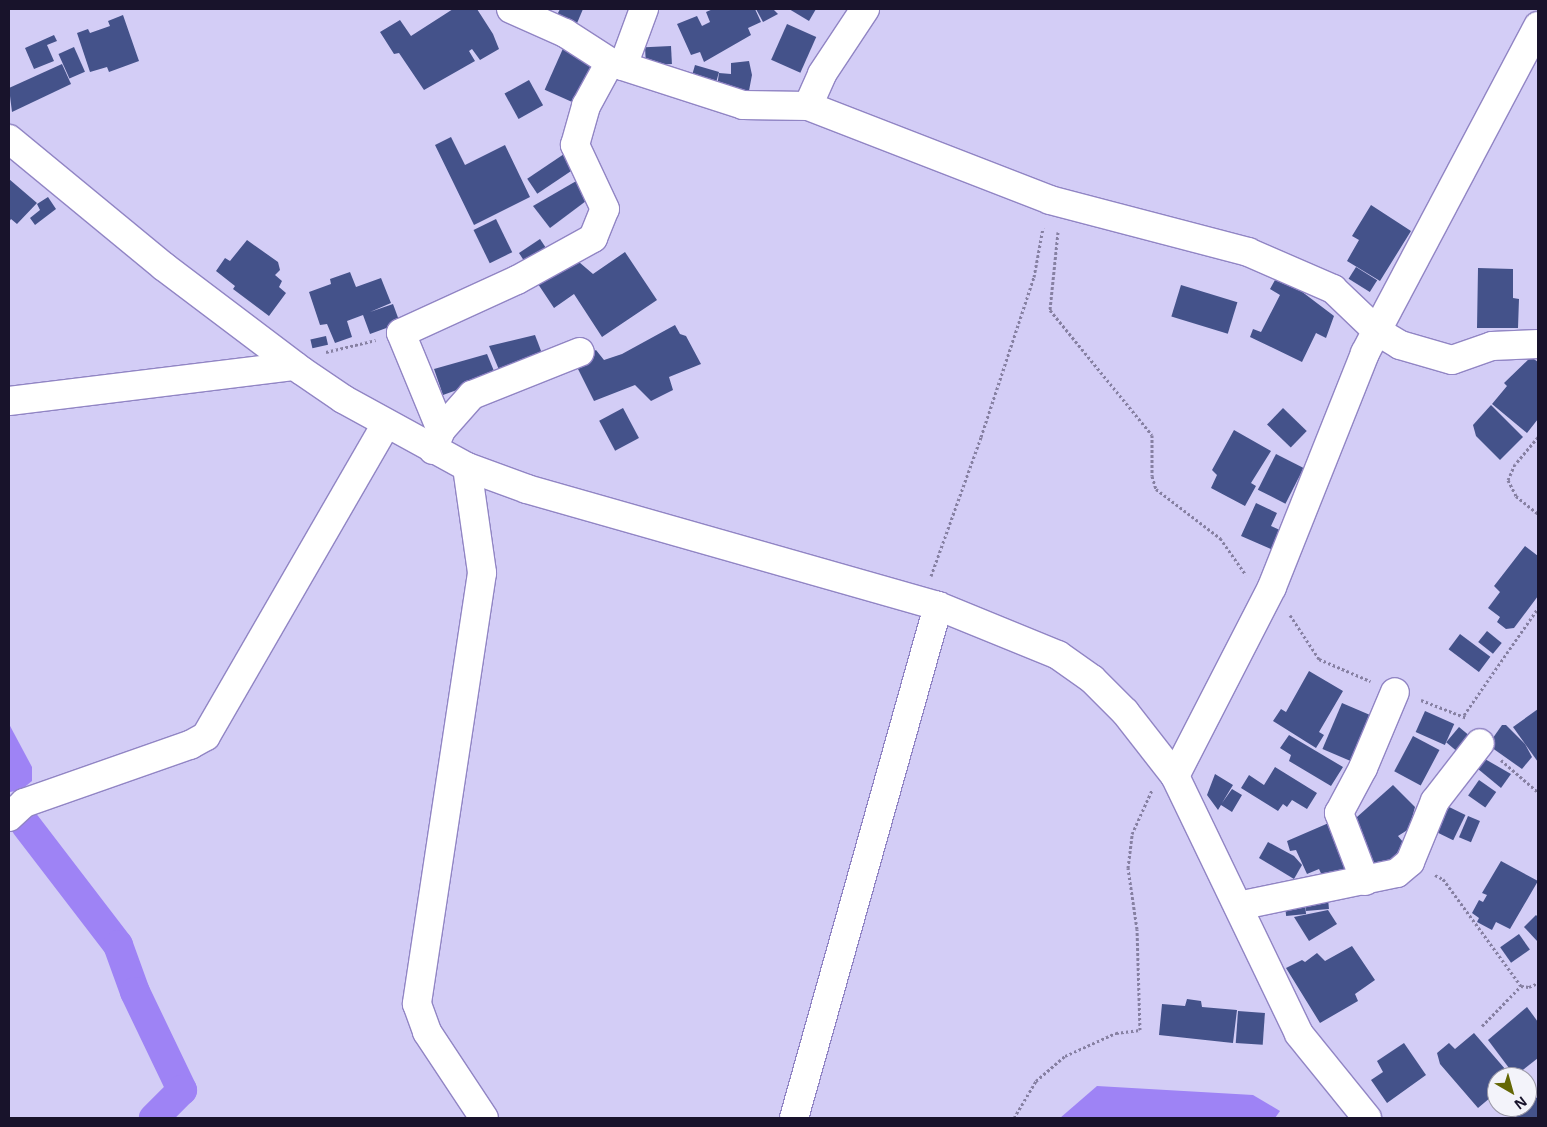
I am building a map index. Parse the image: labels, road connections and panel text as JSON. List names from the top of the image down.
{
  "north": "bottom right"
}
